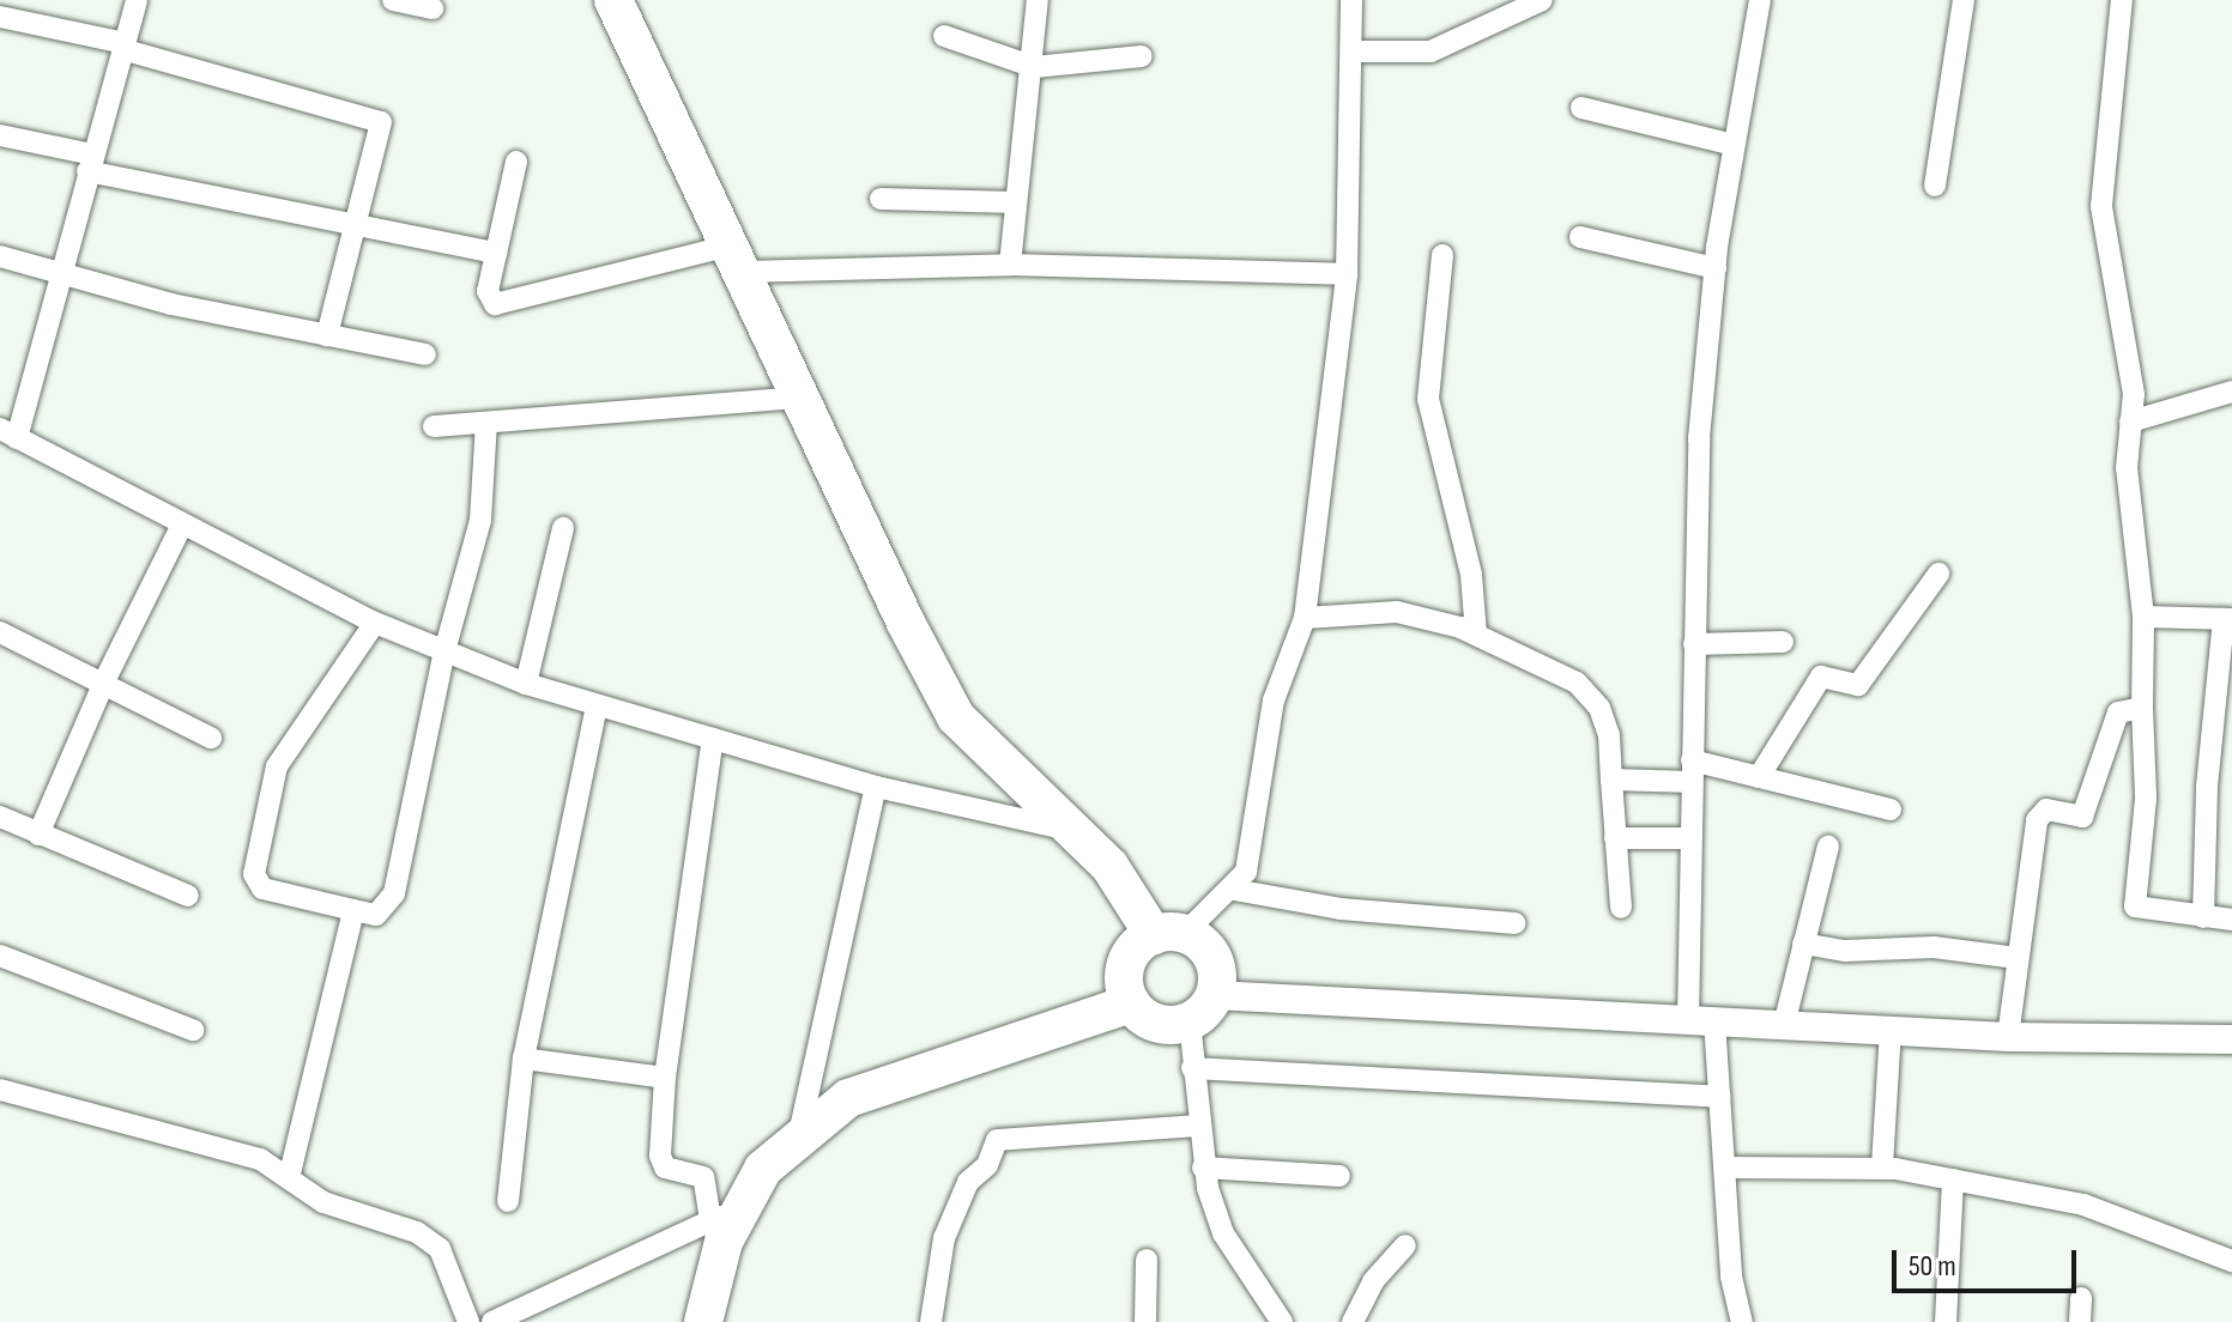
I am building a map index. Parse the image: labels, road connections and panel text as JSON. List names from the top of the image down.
{
  "scale_bar": "50 m"
}
